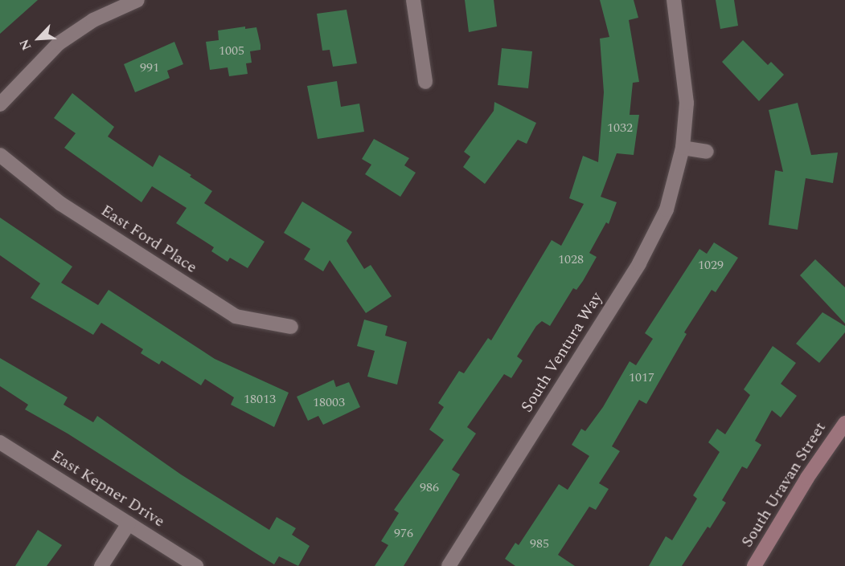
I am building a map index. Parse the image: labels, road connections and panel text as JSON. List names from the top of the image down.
{
  "streets": {
    "street": [
      "East Ford Place",
      "South Ventura Way",
      "South Uravan Street",
      "East Kepner Drive"
    ]
  },
  "house_numbers": [
    "1005",
    "991",
    "1032",
    "1028",
    "1029",
    "1017",
    "18013",
    "18003",
    "986",
    "976",
    "985"
  ],
  "north": "bottom left"
}
